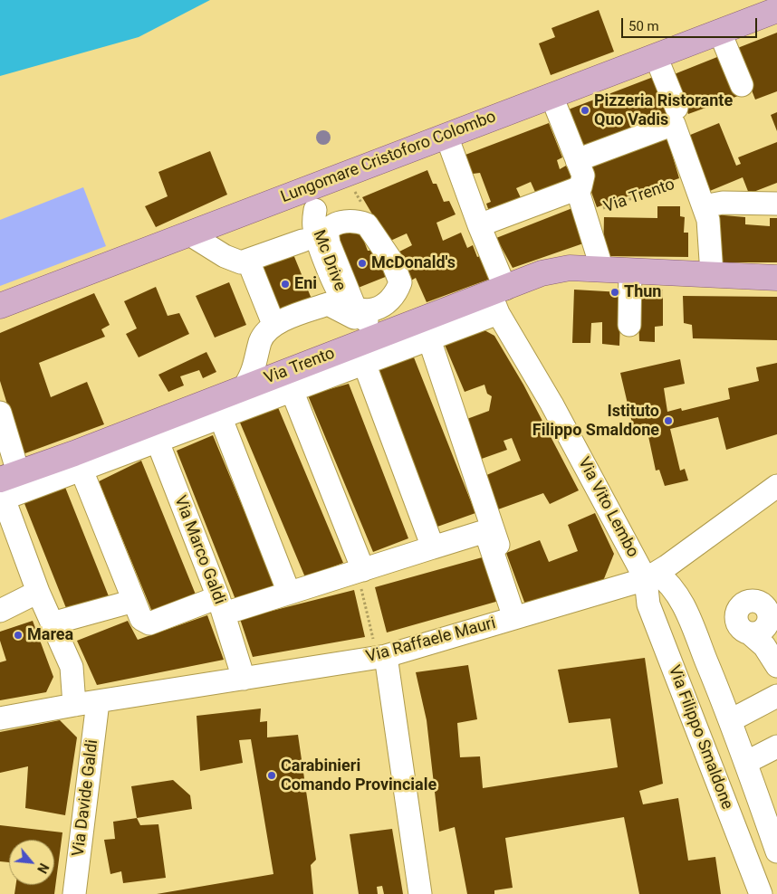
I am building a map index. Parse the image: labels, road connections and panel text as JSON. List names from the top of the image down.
{
  "streets": {
    "main road": ["Lungomare Cristoforo Colombo", "Via Trento"],
    "street": [
      "Mc Drive",
      "Via Vito Lembo",
      "Via Marco Galdi",
      "Via Raffaele Mauri",
      "Via Filippo Smaldone",
      "Via Davide Galdi"
    ]
  },
  "crossings": [
    ["Lungomare Cristoforo Colombo", "Via Vito Lembo"],
    ["Via Trento", "Via Vito Lembo"],
    ["Via Trento", "Via Marco Galdi"],
    ["Via Vito Lembo", "Via Raffaele Mauri"],
    ["Via Vito Lembo", "Via Filippo Smaldone"],
    ["Via Marco Galdi", "Via Raffaele Mauri"],
    ["Via Raffaele Mauri", "Via Filippo Smaldone"],
    ["Via Raffaele Mauri", "Via Davide Galdi"]
  ],
  "places": [
    "Pizzeria Ristorante Quo Vadis",
    "McDonald's",
    "Eni",
    "Thun",
    "Istituto Filippo Smaldone",
    "Marea",
    "Carabinieri Comando Provinciale"
  ],
  "scale_bar": "50 m",
  "north": "bottom right"
}
